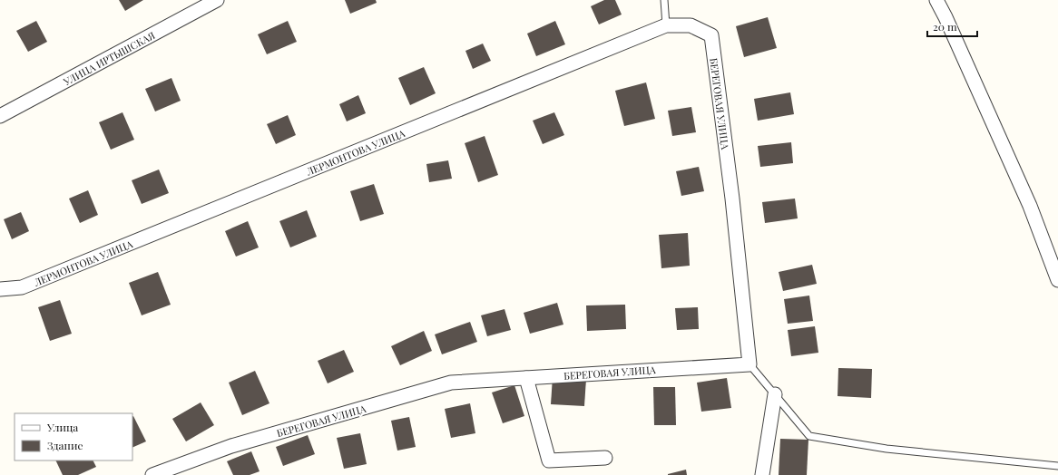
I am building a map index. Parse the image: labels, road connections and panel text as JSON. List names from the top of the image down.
{
  "streets": {
    "street": ["УЛИЦА ИРТЫШСКАЯ", "БЕРЕГОВАЯ УЛИЦА", "ЛЕРМОНТОВА УЛИЦА"]
  },
  "crossings": [
    ["БЕРЕГОВАЯ УЛИЦА", "ЛЕРМОНТОВА УЛИЦА"]
  ],
  "legend": ["Улица", "Здание"],
  "scale_bar": "20 m"
}
